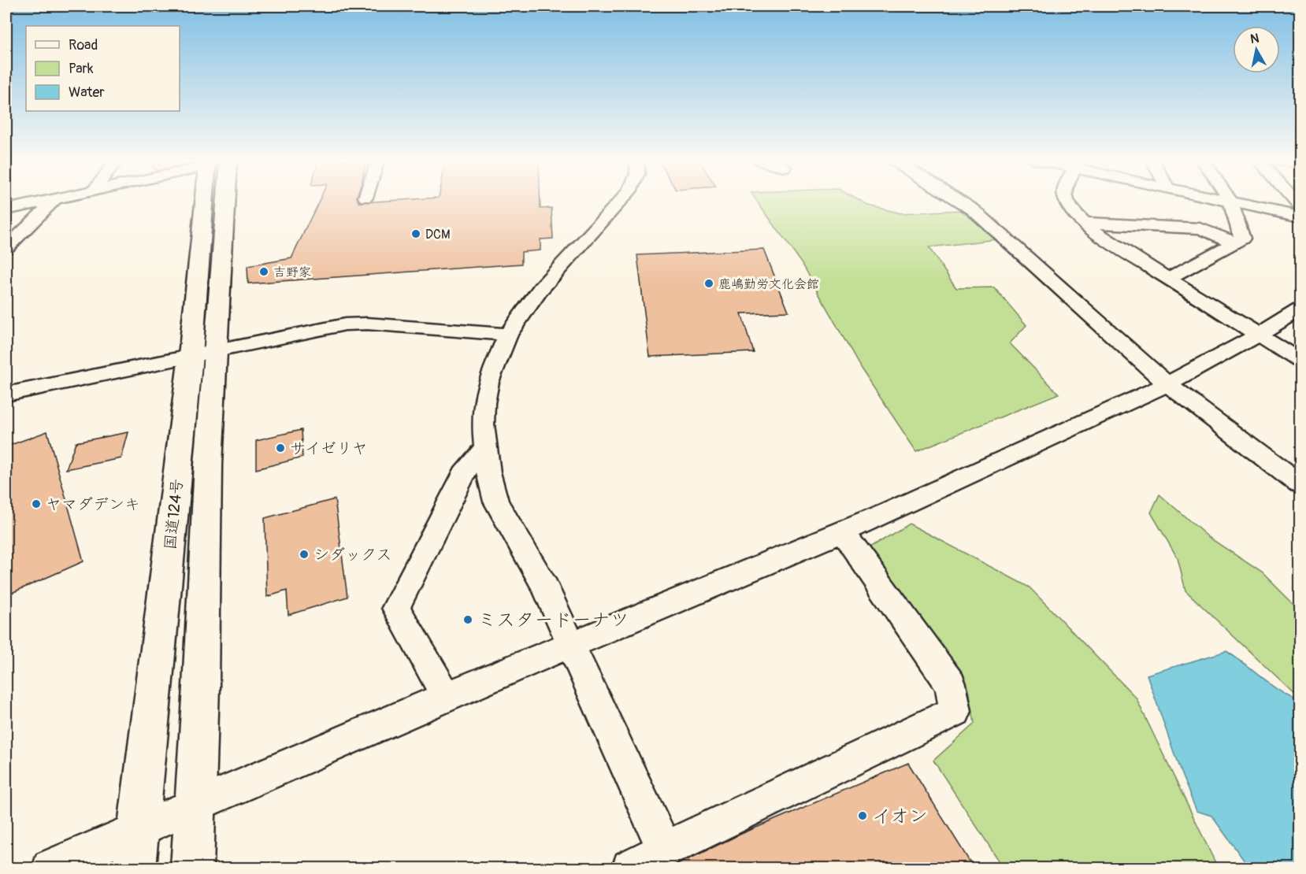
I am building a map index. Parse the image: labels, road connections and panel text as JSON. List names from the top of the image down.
{
  "streets": {
    "highway": ["国道124号"]
  },
  "places": [
    "DCM",
    "吉野家",
    "鹿嶋勤労文化会館",
    "サイゼリヤ",
    "ヤマダデンキ",
    "シダックス",
    "ミスタードーナツ",
    "イオン"
  ],
  "legend": ["Road", "Park", "Water"],
  "north": "top"
}
